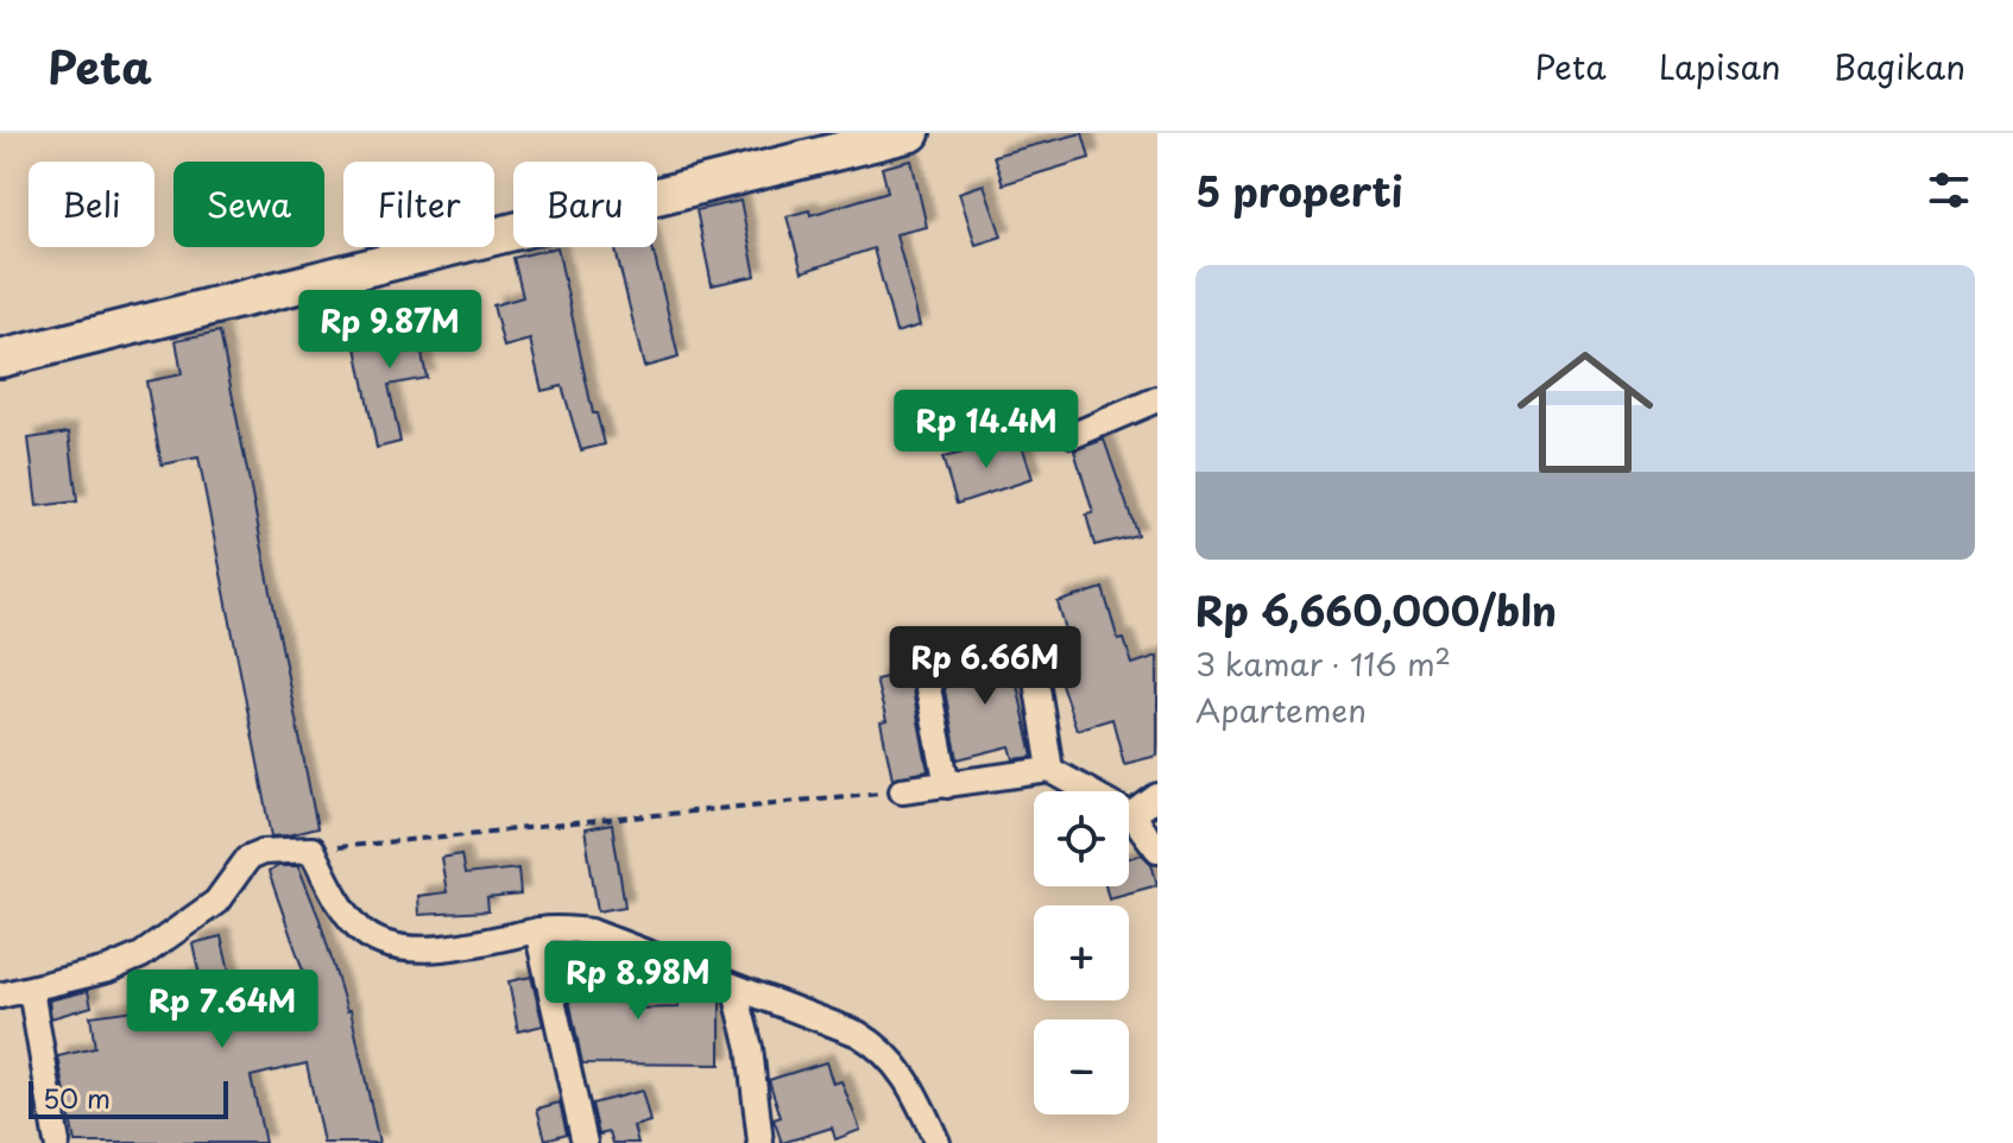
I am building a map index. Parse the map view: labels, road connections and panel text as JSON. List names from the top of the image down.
{
  "scale_bar": "50 m",
  "page": {
    "header": "Peta",
    "nav": ["Peta", "Lapisan", "Bagikan"],
    "heading": "5 properti",
    "chip": [
      "Beli",
      "Sewa",
      "Filter",
      "Baru"
    ],
    "list": [
      {
        "name": "Rp 6,660,000/bln",
        "note": "3 kamar · 116 m² · Apartemen"
      }
    ],
    "price": [
      "Rp 9.87M",
      "Rp 14.4M",
      "Rp 6.66M",
      "Rp 8.98M",
      "Rp 7.64M"
    ],
    "map_buttons": ["+", "−"],
    "scale": "50 m"
  }
}
